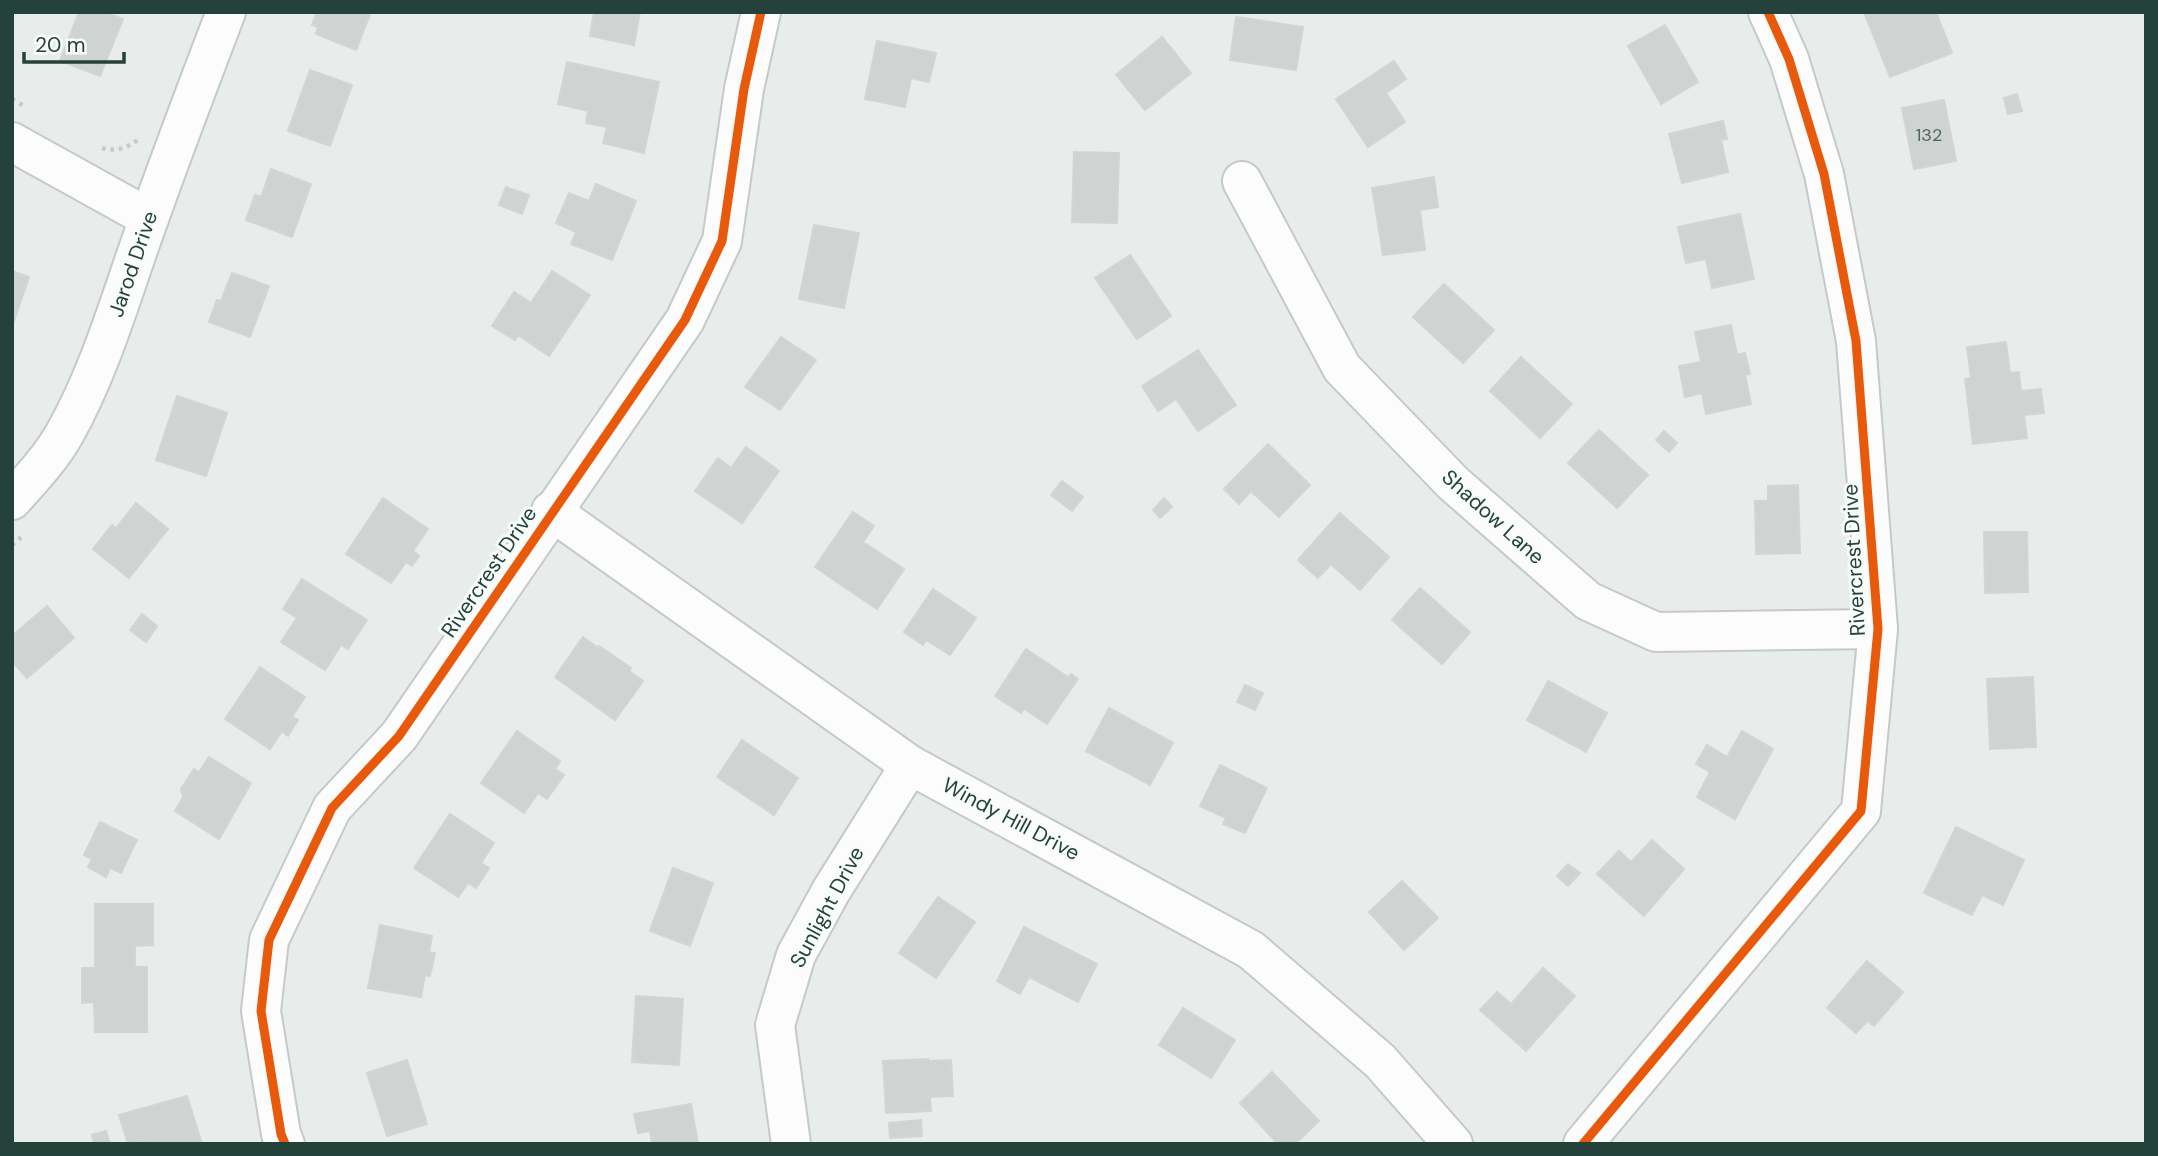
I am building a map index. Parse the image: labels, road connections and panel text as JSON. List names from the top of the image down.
{
  "streets": {
    "street": [
      "Jarod Drive",
      "Shadow Lane",
      "Rivercrest Drive",
      "Windy Hill Drive",
      "Sunlight Drive"
    ]
  },
  "crossings": [
    ["Shadow Lane", "Rivercrest Drive"],
    ["Rivercrest Drive", "Windy Hill Drive"],
    ["Windy Hill Drive", "Sunlight Drive"]
  ],
  "house_numbers": ["132"],
  "scale_bar": "20 m"
}
